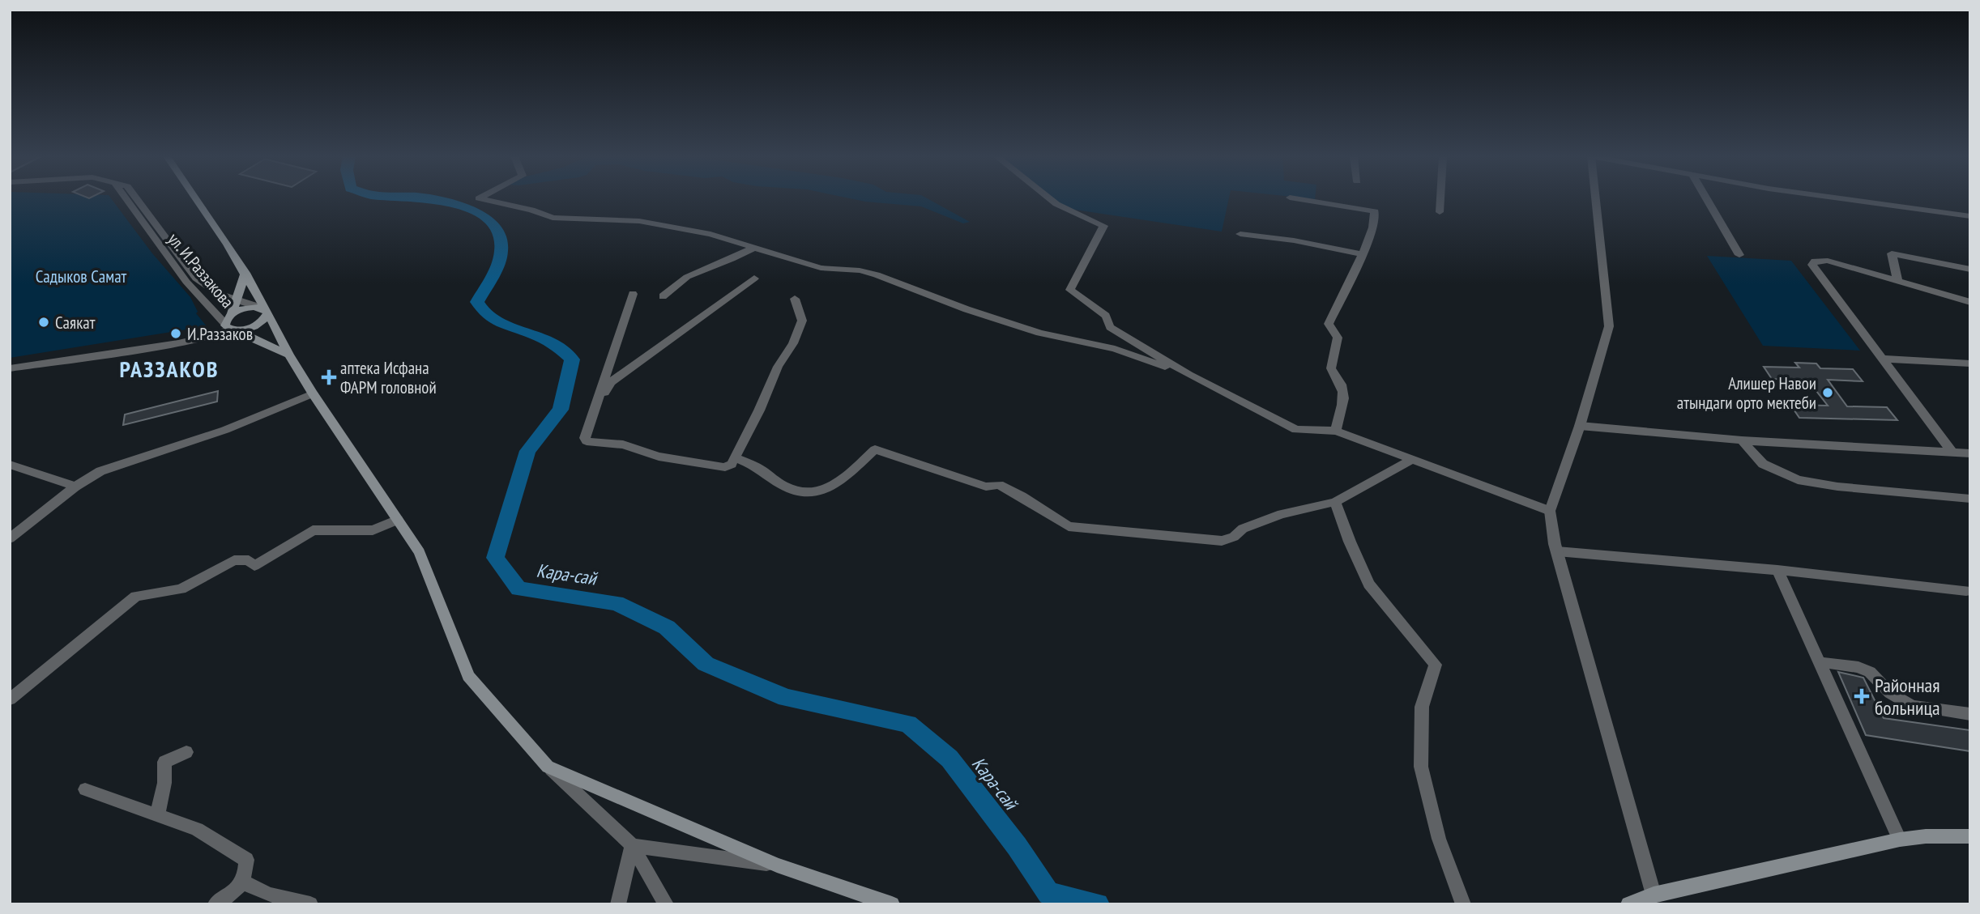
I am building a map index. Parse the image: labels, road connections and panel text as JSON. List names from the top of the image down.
{
  "streets": {
    "street": ["ул. И.Раззакова"]
  },
  "districts": ["РАЗЗАКОВ"],
  "water": ["Кара-сай"],
  "parks": ["Садыков Самат"],
  "places": {
    "other": ["Саякат", "И.Раззаков", "Алишер Навои атындаги орто мектеби"],
    "health": ["аптека Исфана ФАРМ головной", "Районная больница"]
  }
}
